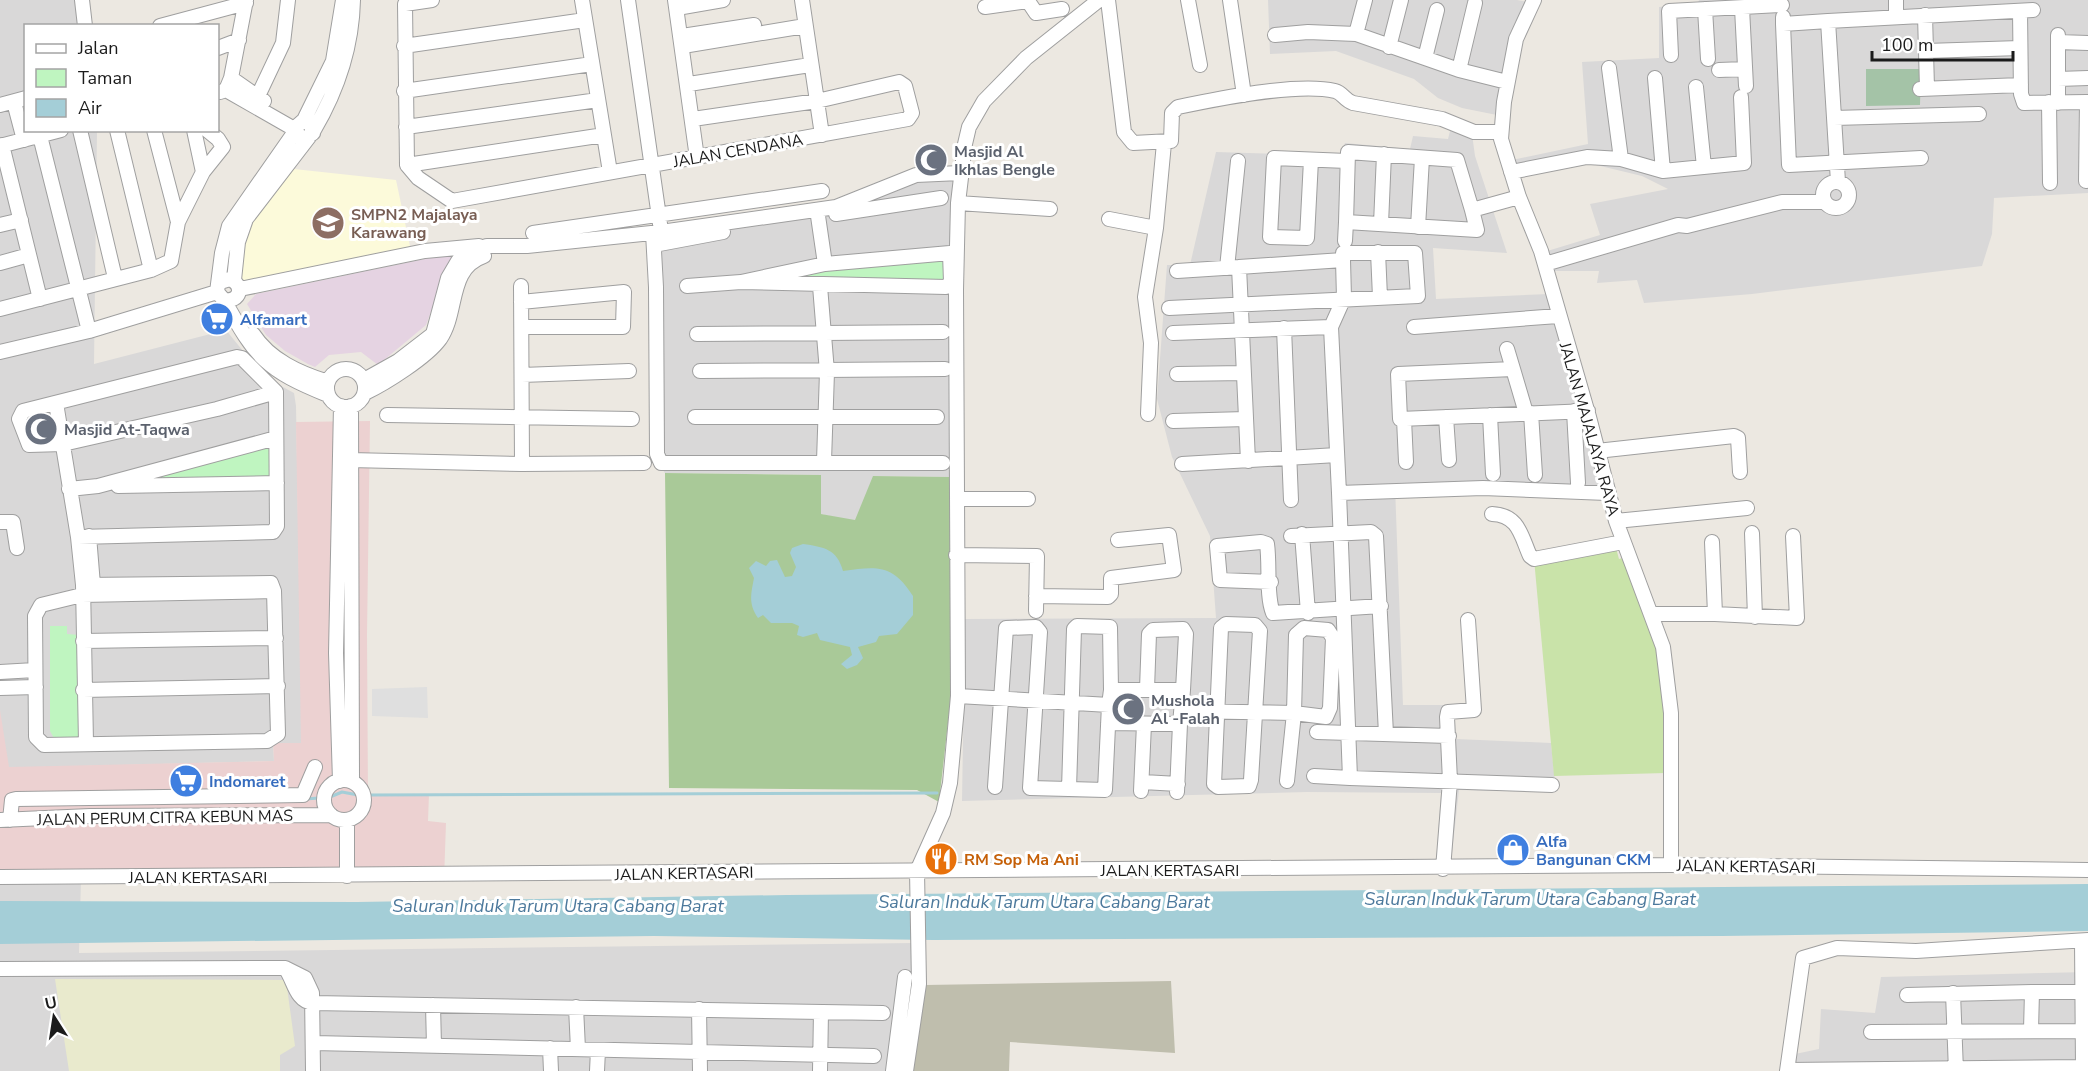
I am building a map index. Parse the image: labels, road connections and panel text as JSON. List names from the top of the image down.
{
  "streets": {
    "street": [
      "JALAN CENDANA",
      "JALAN MAJALAYA RAYA",
      "JALAN PERUM CITRA KEBUN MAS",
      "JALAN KERTASARI"
    ]
  },
  "crossings": [
    ["JALAN MAJALAYA RAYA", "JALAN KERTASARI"]
  ],
  "water": ["Saluran Induk Tarum Utara Cabang Barat"],
  "places": {
    "mosque": ["Masjid Al Ikhlas Bengle", "Masjid At-Taqwa", "Mushola Al -Falah"],
    "school or university": ["SMPN2 Majalaya Karawang"],
    "supermarket": ["Alfamart", "Indomaret"],
    "shop": ["Alfa Bangunan CKM"],
    "restaurant": ["RM Sop Ma Ani"]
  },
  "legend": ["Jalan", "Taman", "Air"],
  "scale_bar": "100 m",
  "north": "top"
}
